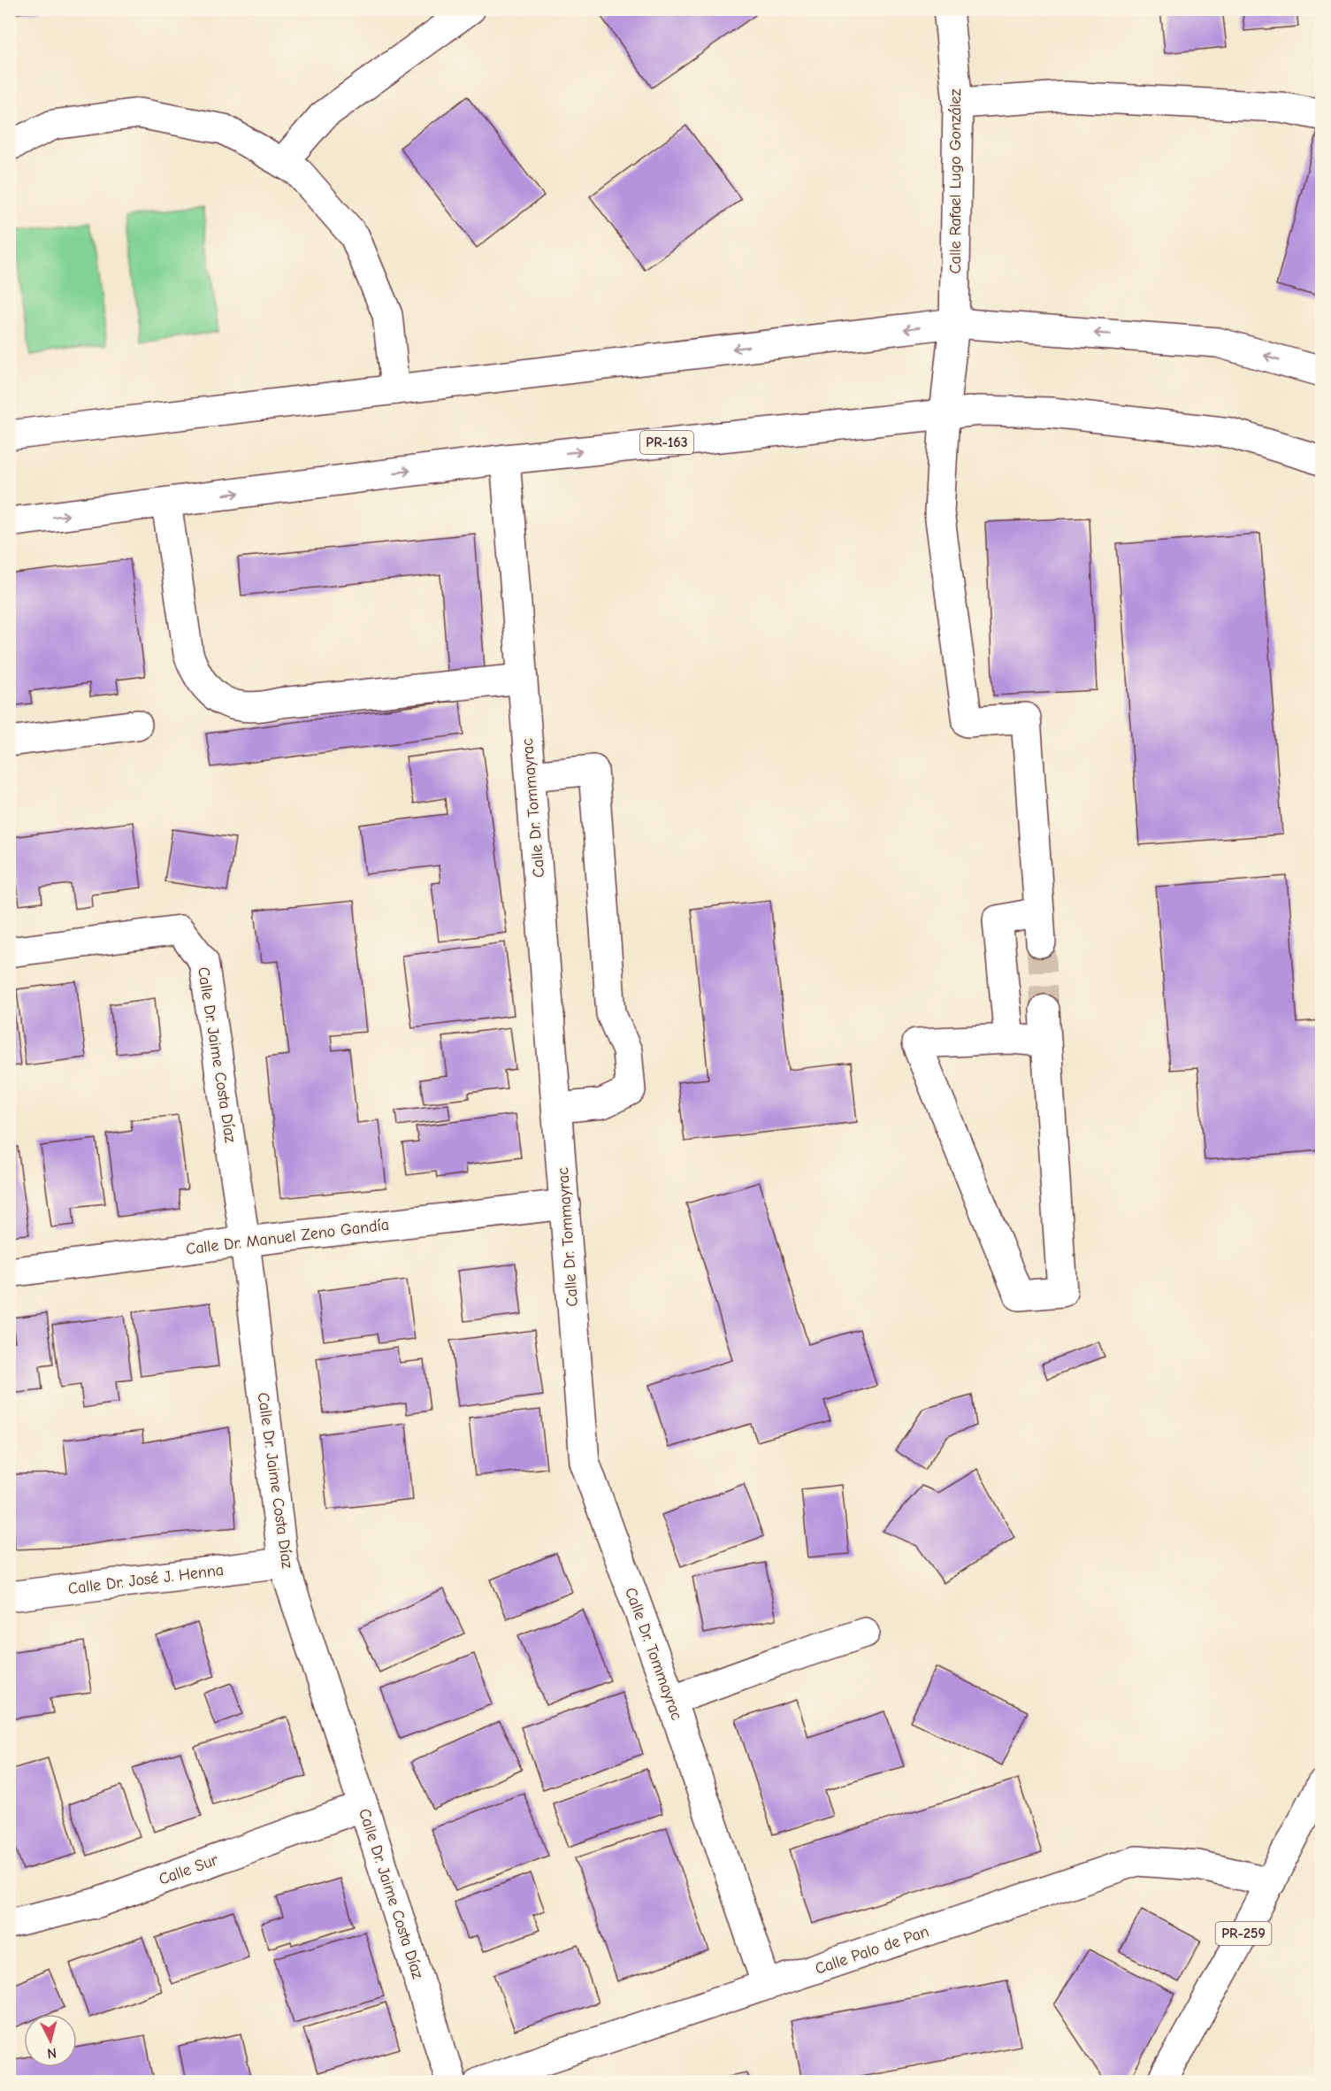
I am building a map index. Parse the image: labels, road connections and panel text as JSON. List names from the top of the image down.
{
  "streets": {
    "street": [
      "Calle Rafael Lugo González",
      "PR-163",
      "Calle Dr. Tommayrac",
      "Calle Dr. Jaime Costa Díaz",
      "Calle Dr. Manuel Zeno Gandía",
      "Calle Dr. José J. Henna",
      "Calle Sur",
      "PR-259",
      "Calle Palo de Pan"
    ]
  },
  "crossings": [
    ["Calle Rafael Lugo González", "PR-163"],
    ["PR-163", "Calle Dr. Tommayrac"],
    ["Calle Dr. Tommayrac", "Calle Dr. Manuel Zeno Gandía"],
    ["Calle Dr. Tommayrac", "Calle Palo de Pan"],
    ["Calle Dr. Jaime Costa Díaz", "Calle Dr. Manuel Zeno Gandía"],
    ["Calle Dr. Jaime Costa Díaz", "Calle Dr. José J. Henna"],
    ["Calle Dr. Jaime Costa Díaz", "Calle Sur"],
    ["PR-259", "Calle Palo de Pan"]
  ],
  "north": "bottom"
}
